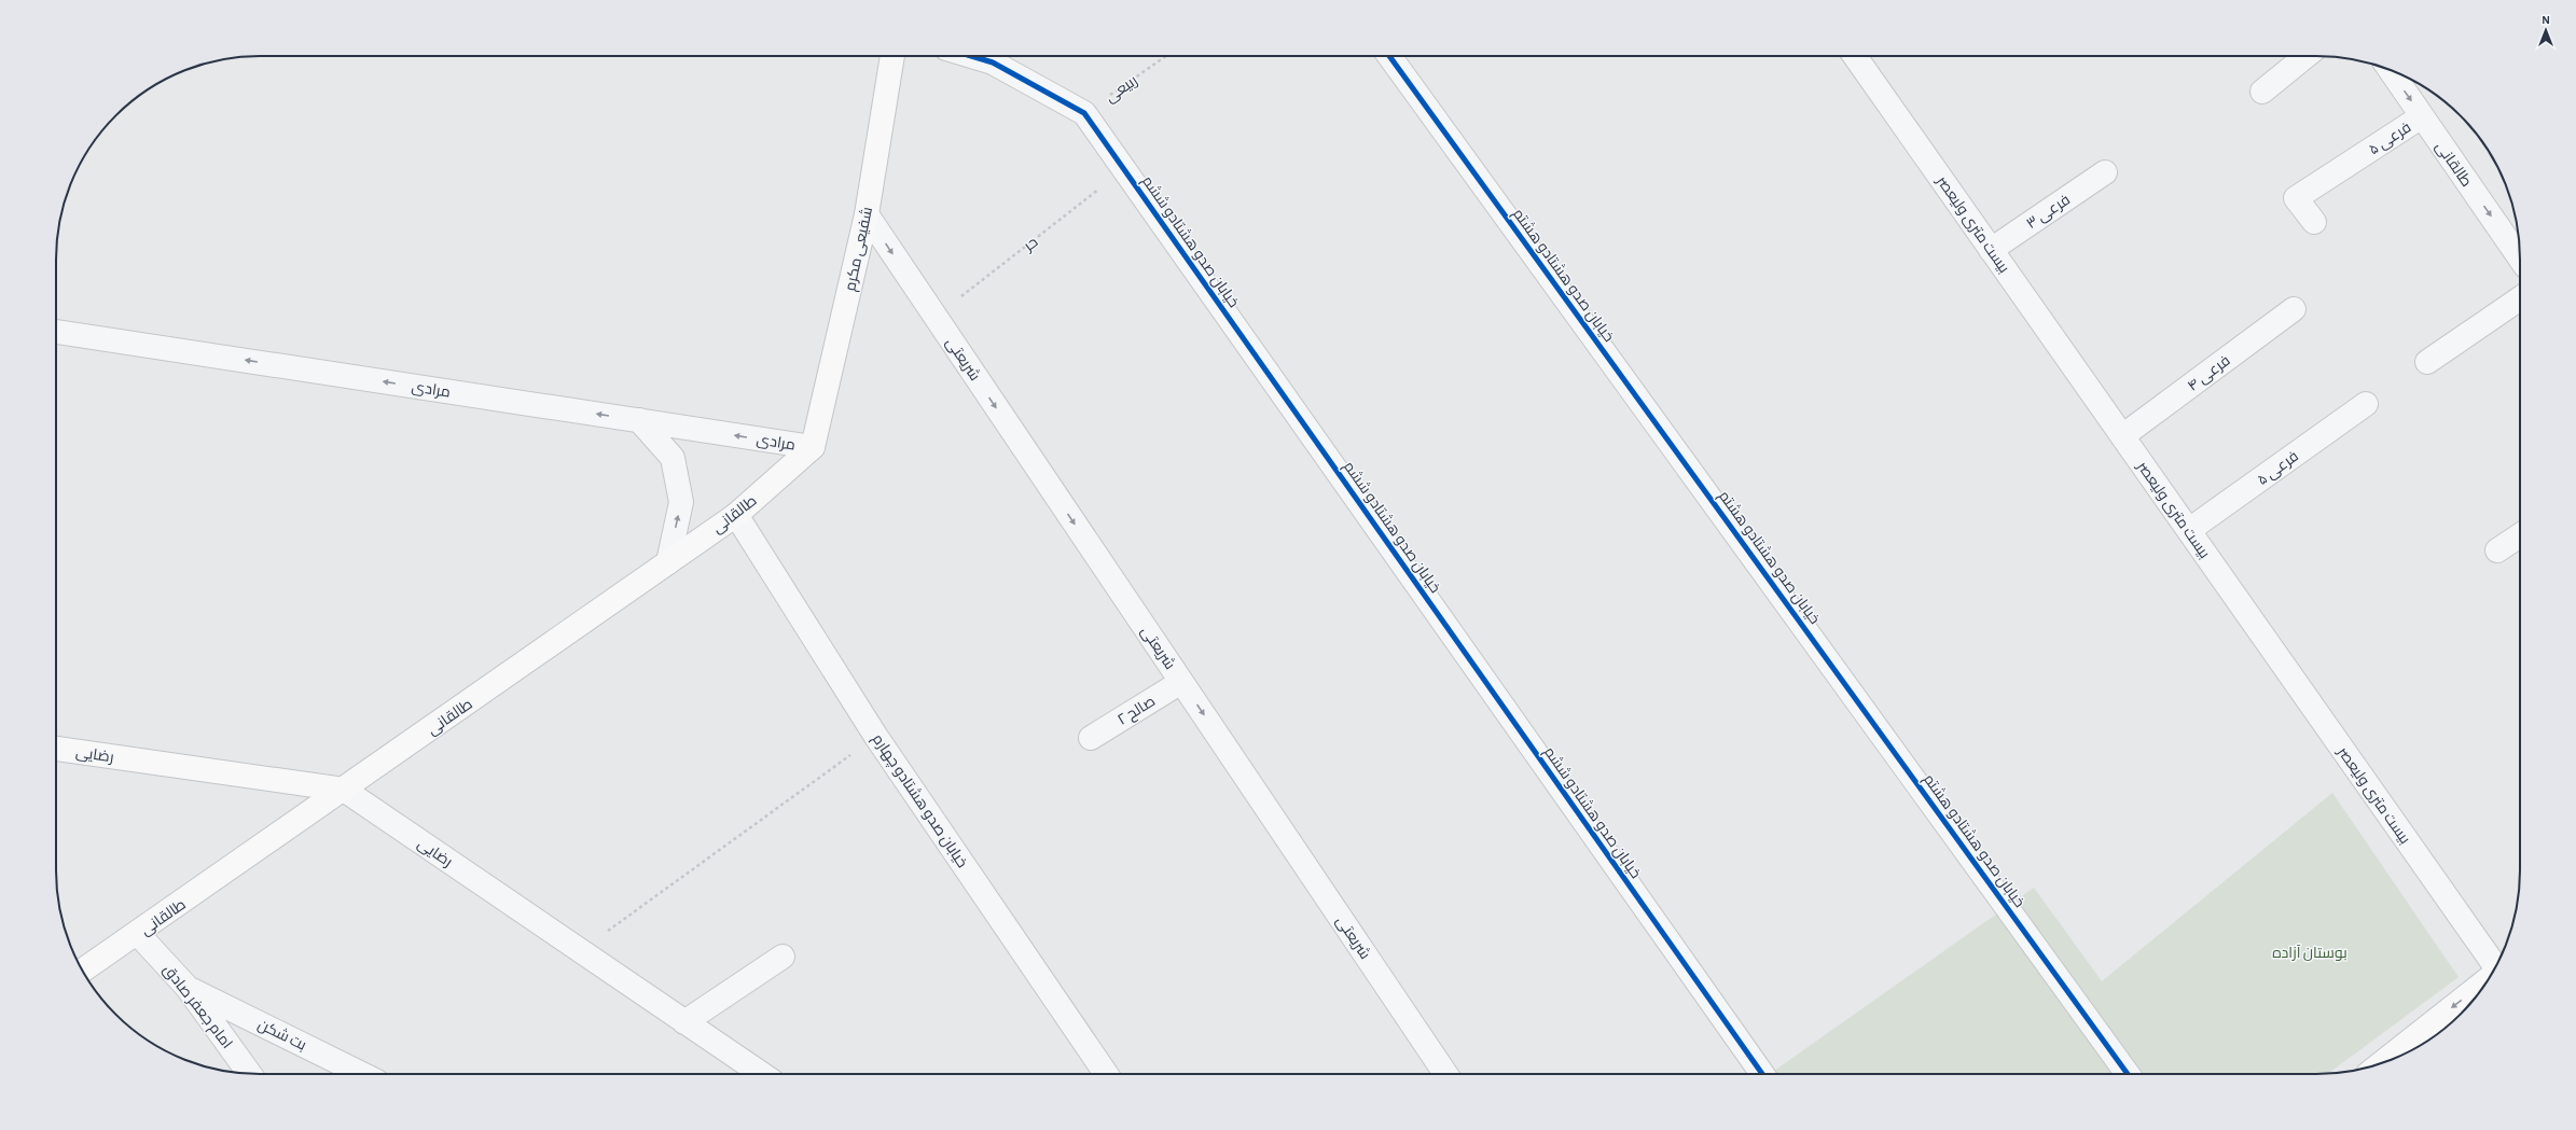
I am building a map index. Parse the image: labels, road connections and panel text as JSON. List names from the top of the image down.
{
  "streets": {
    "main road": ["طالقانی", "شفیعی مکرم", "رضایی"],
    "street": [
      "فرعی ۵",
      "فرعی ۳",
      "بیست متری ولیعصر",
      "خیابان صدو هشتادو ششم",
      "خیابان صدو هشتادو هشتم",
      "شریعتی",
      "فرعی ۴",
      "مرادی",
      "صالح ۲",
      "خیابان صدو هشتادو چهارم",
      "امام جعفر صادق",
      "بت شکن"
    ],
    "path": ["ربیعی", "حر"]
  },
  "crossings": [
    ["ربیعی", "خیابان صدو هشتادو ششم"],
    ["فرعی ۵", "طالقانی"],
    ["فرعی ۵", "بیست متری ولیعصر"],
    ["طالقانی", "شفیعی مکرم"],
    ["طالقانی", "مرادی"],
    ["طالقانی", "رضایی"],
    ["طالقانی", "خیابان صدو هشتادو چهارم"],
    ["طالقانی", "امام جعفر صادق"],
    ["فرعی ۳", "بیست متری ولیعصر"],
    ["بیست متری ولیعصر", "فرعی ۴"],
    ["خیابان صدو هشتادو ششم", "حر"],
    ["حر", "شریعتی"],
    ["شفیعی مکرم", "شریعتی"],
    ["شفیعی مکرم", "مرادی"],
    ["شریعتی", "صالح ۲"],
    ["امام جعفر صادق", "بت شکن"]
  ],
  "one_way": ["شریعتی", "مرادی"],
  "parks": ["بوستان آزاده"],
  "north": "top"
}
